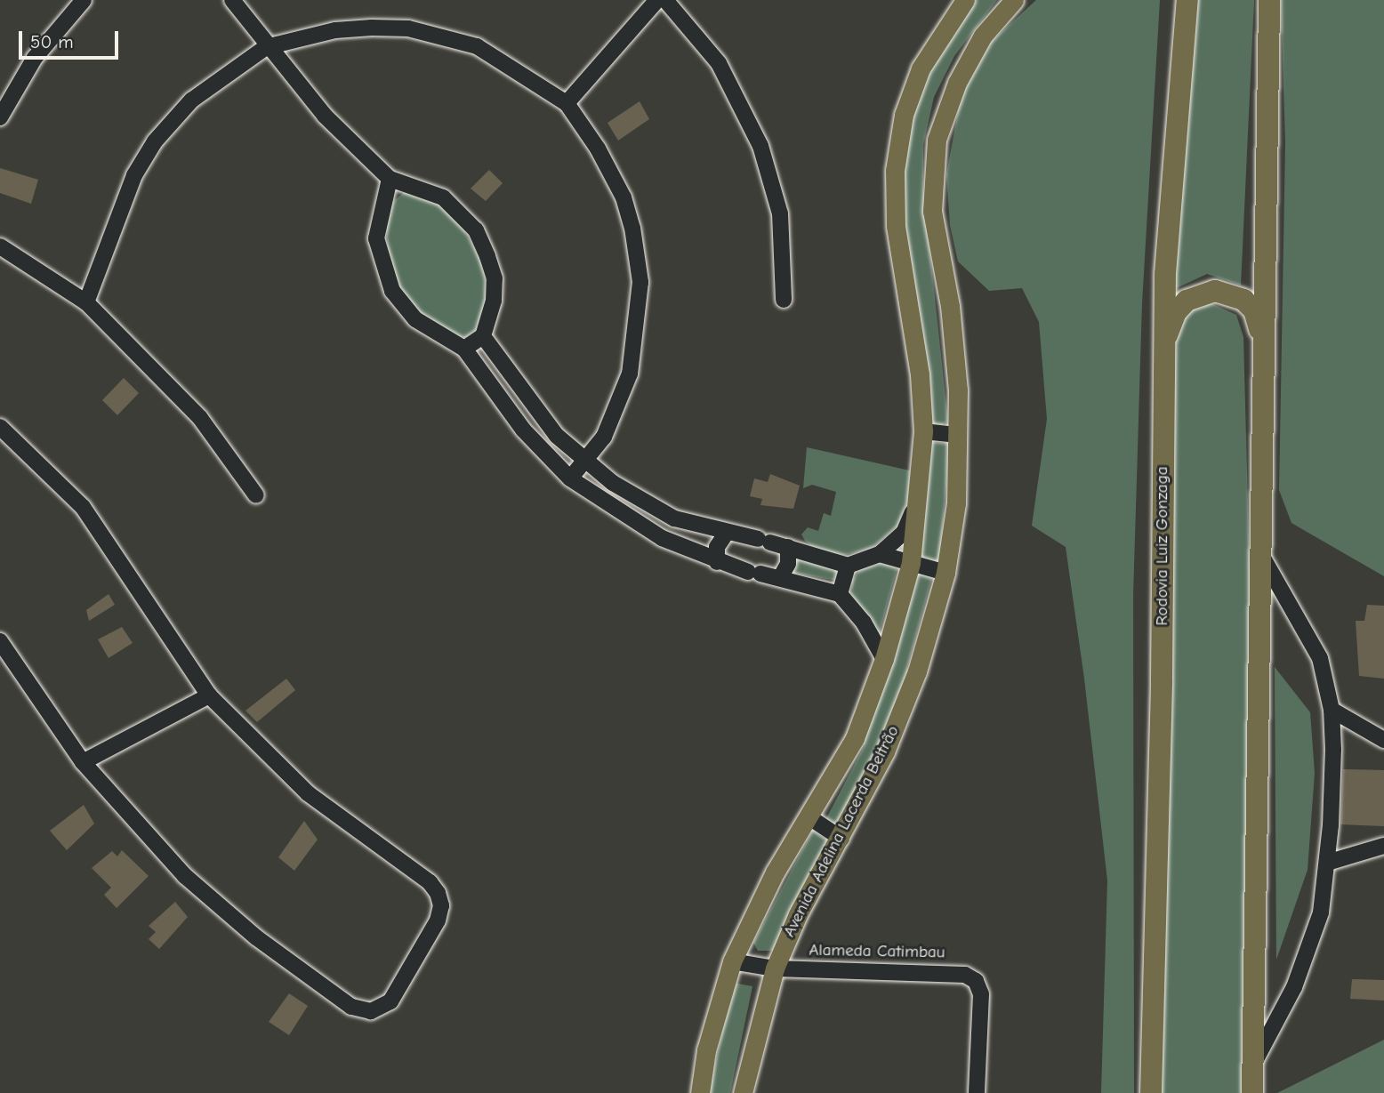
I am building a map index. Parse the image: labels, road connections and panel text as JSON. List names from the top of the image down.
{
  "streets": {
    "highway": ["Rodovia Luiz Gonzaga"],
    "main road": ["Avenida Adelina Lacerda Beltrão"],
    "street": ["Alameda Catimbau"]
  },
  "crossings": [
    ["Avenida Adelina Lacerda Beltrão", "Alameda Catimbau"]
  ],
  "scale_bar": "50 m"
}
